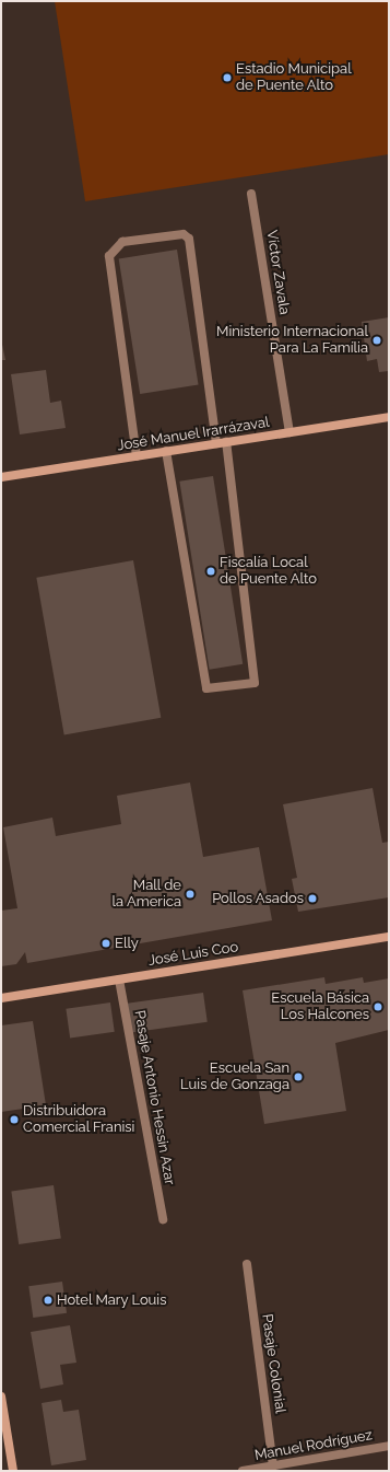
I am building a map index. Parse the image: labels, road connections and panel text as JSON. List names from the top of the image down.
{
  "streets": {
    "street": [
      "Víctor Zavala",
      "José Manuel Irarrázaval",
      "José Luis Coo",
      "Pasaje Antonio Hessin Azar",
      "Pasaje Colonial",
      "Manuel Rodríguez"
    ]
  },
  "crossings": [
    ["Víctor Zavala", "José Manuel Irarrázaval"],
    ["José Luis Coo", "Pasaje Antonio Hessin Azar"],
    ["Pasaje Colonial", "Manuel Rodríguez"]
  ],
  "places": [
    "Estadio Municipal de Puente Alto",
    "Ministerio Internacional Para La Família",
    "Fiscalía Local de Puente Alto",
    "Mall de la America",
    "Pollos Asados",
    "Elly",
    "Escuela Básica Los Halcones",
    "Escuela San Luis de Gonzaga",
    "Distribuidora Comercial Franisi",
    "Hotel Mary Louis"
  ]
}
